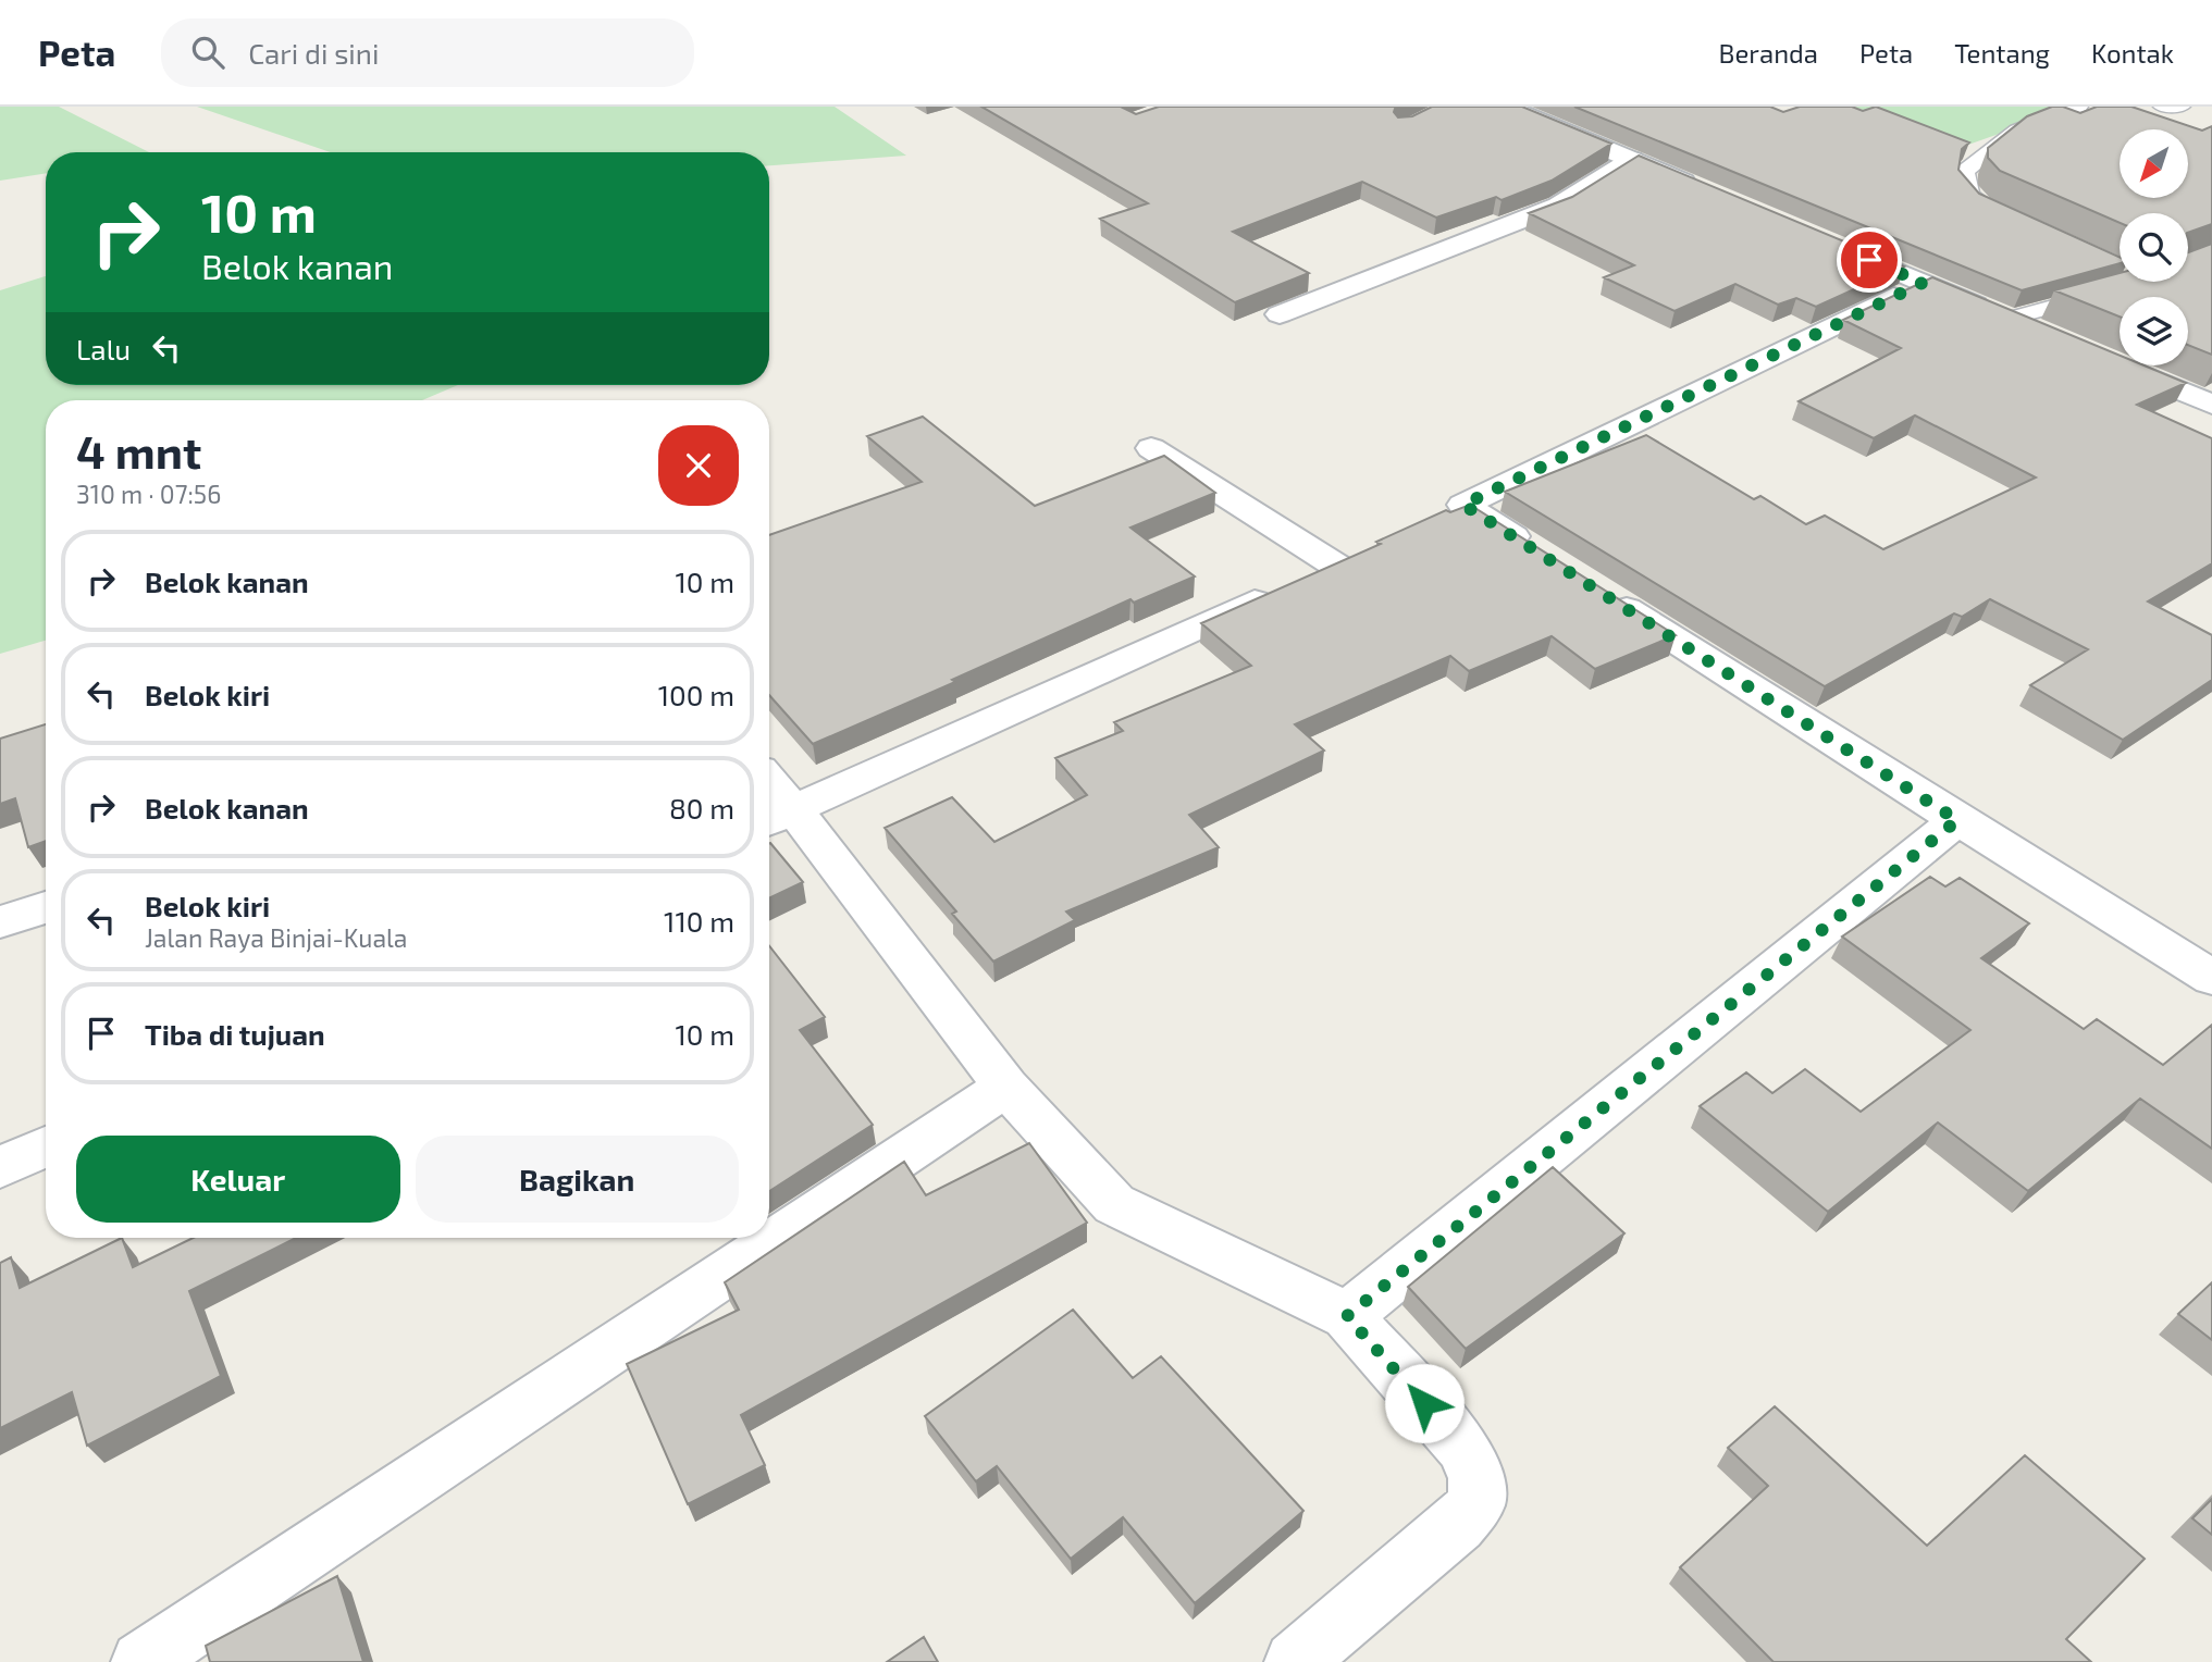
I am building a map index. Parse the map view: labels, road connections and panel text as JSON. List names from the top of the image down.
{
  "north": "bottom left",
  "page": {
    "header": "Peta",
    "search": "Cari di sini",
    "nav": [
      "Beranda",
      "Peta",
      "Tentang",
      "Kontak"
    ],
    "turn": ["10 m", "Belok kanan"],
    "then": "Lalu",
    "heading": ["4 mnt", "310 m · 07:56"],
    "list": [
      {
        "name": "Belok kanan",
        "value": "10 m"
      },
      {
        "name": "Belok kiri",
        "value": "100 m"
      },
      {
        "name": "Belok kanan",
        "value": "80 m"
      },
      {
        "name": "Belok kiri",
        "note": "Jalan Raya Binjai-Kuala",
        "value": "110 m"
      },
      {
        "name": "Tiba di tujuan",
        "value": "10 m"
      }
    ],
    "buttons": ["Keluar", "Bagikan"]
  }
}
